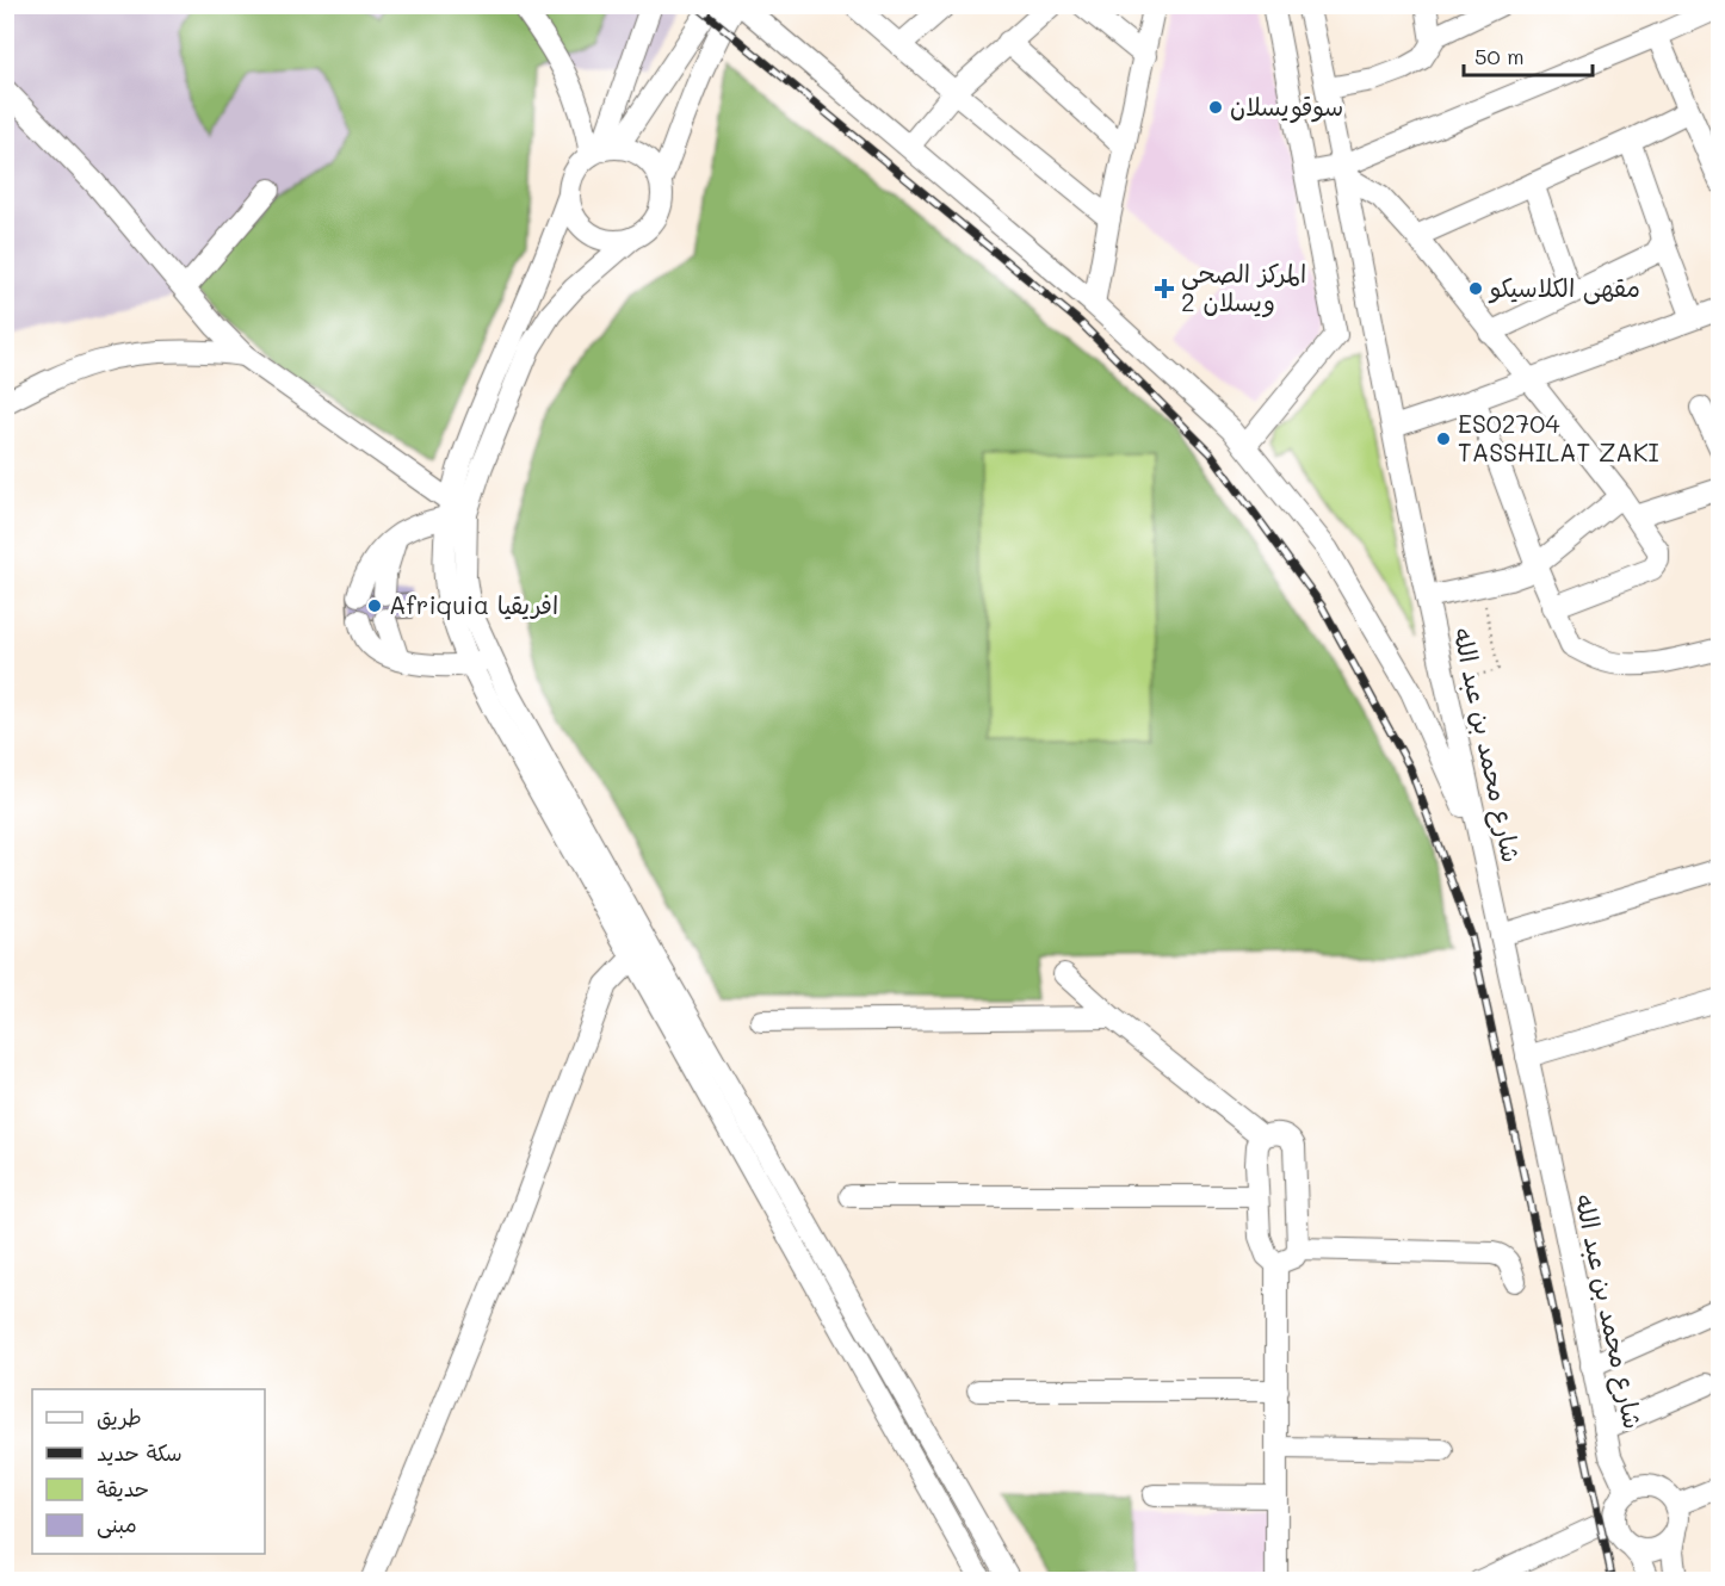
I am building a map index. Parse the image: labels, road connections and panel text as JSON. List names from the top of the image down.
{
  "streets": {
    "street": ["شارع محمد بن عبد الله"]
  },
  "places": {
    "other": [
      "سوقويسلان",
      "مقهى الكلاسيكو",
      "ES02704 TASSHILAT ZAKI",
      "Afriquia افريقيا"
    ],
    "health": ["المركز الصحي ويسلان 2"]
  },
  "legend": [
    "طريق",
    "سكة حديد",
    "حديقة",
    "مبنى"
  ],
  "scale_bar": "50 m"
}
